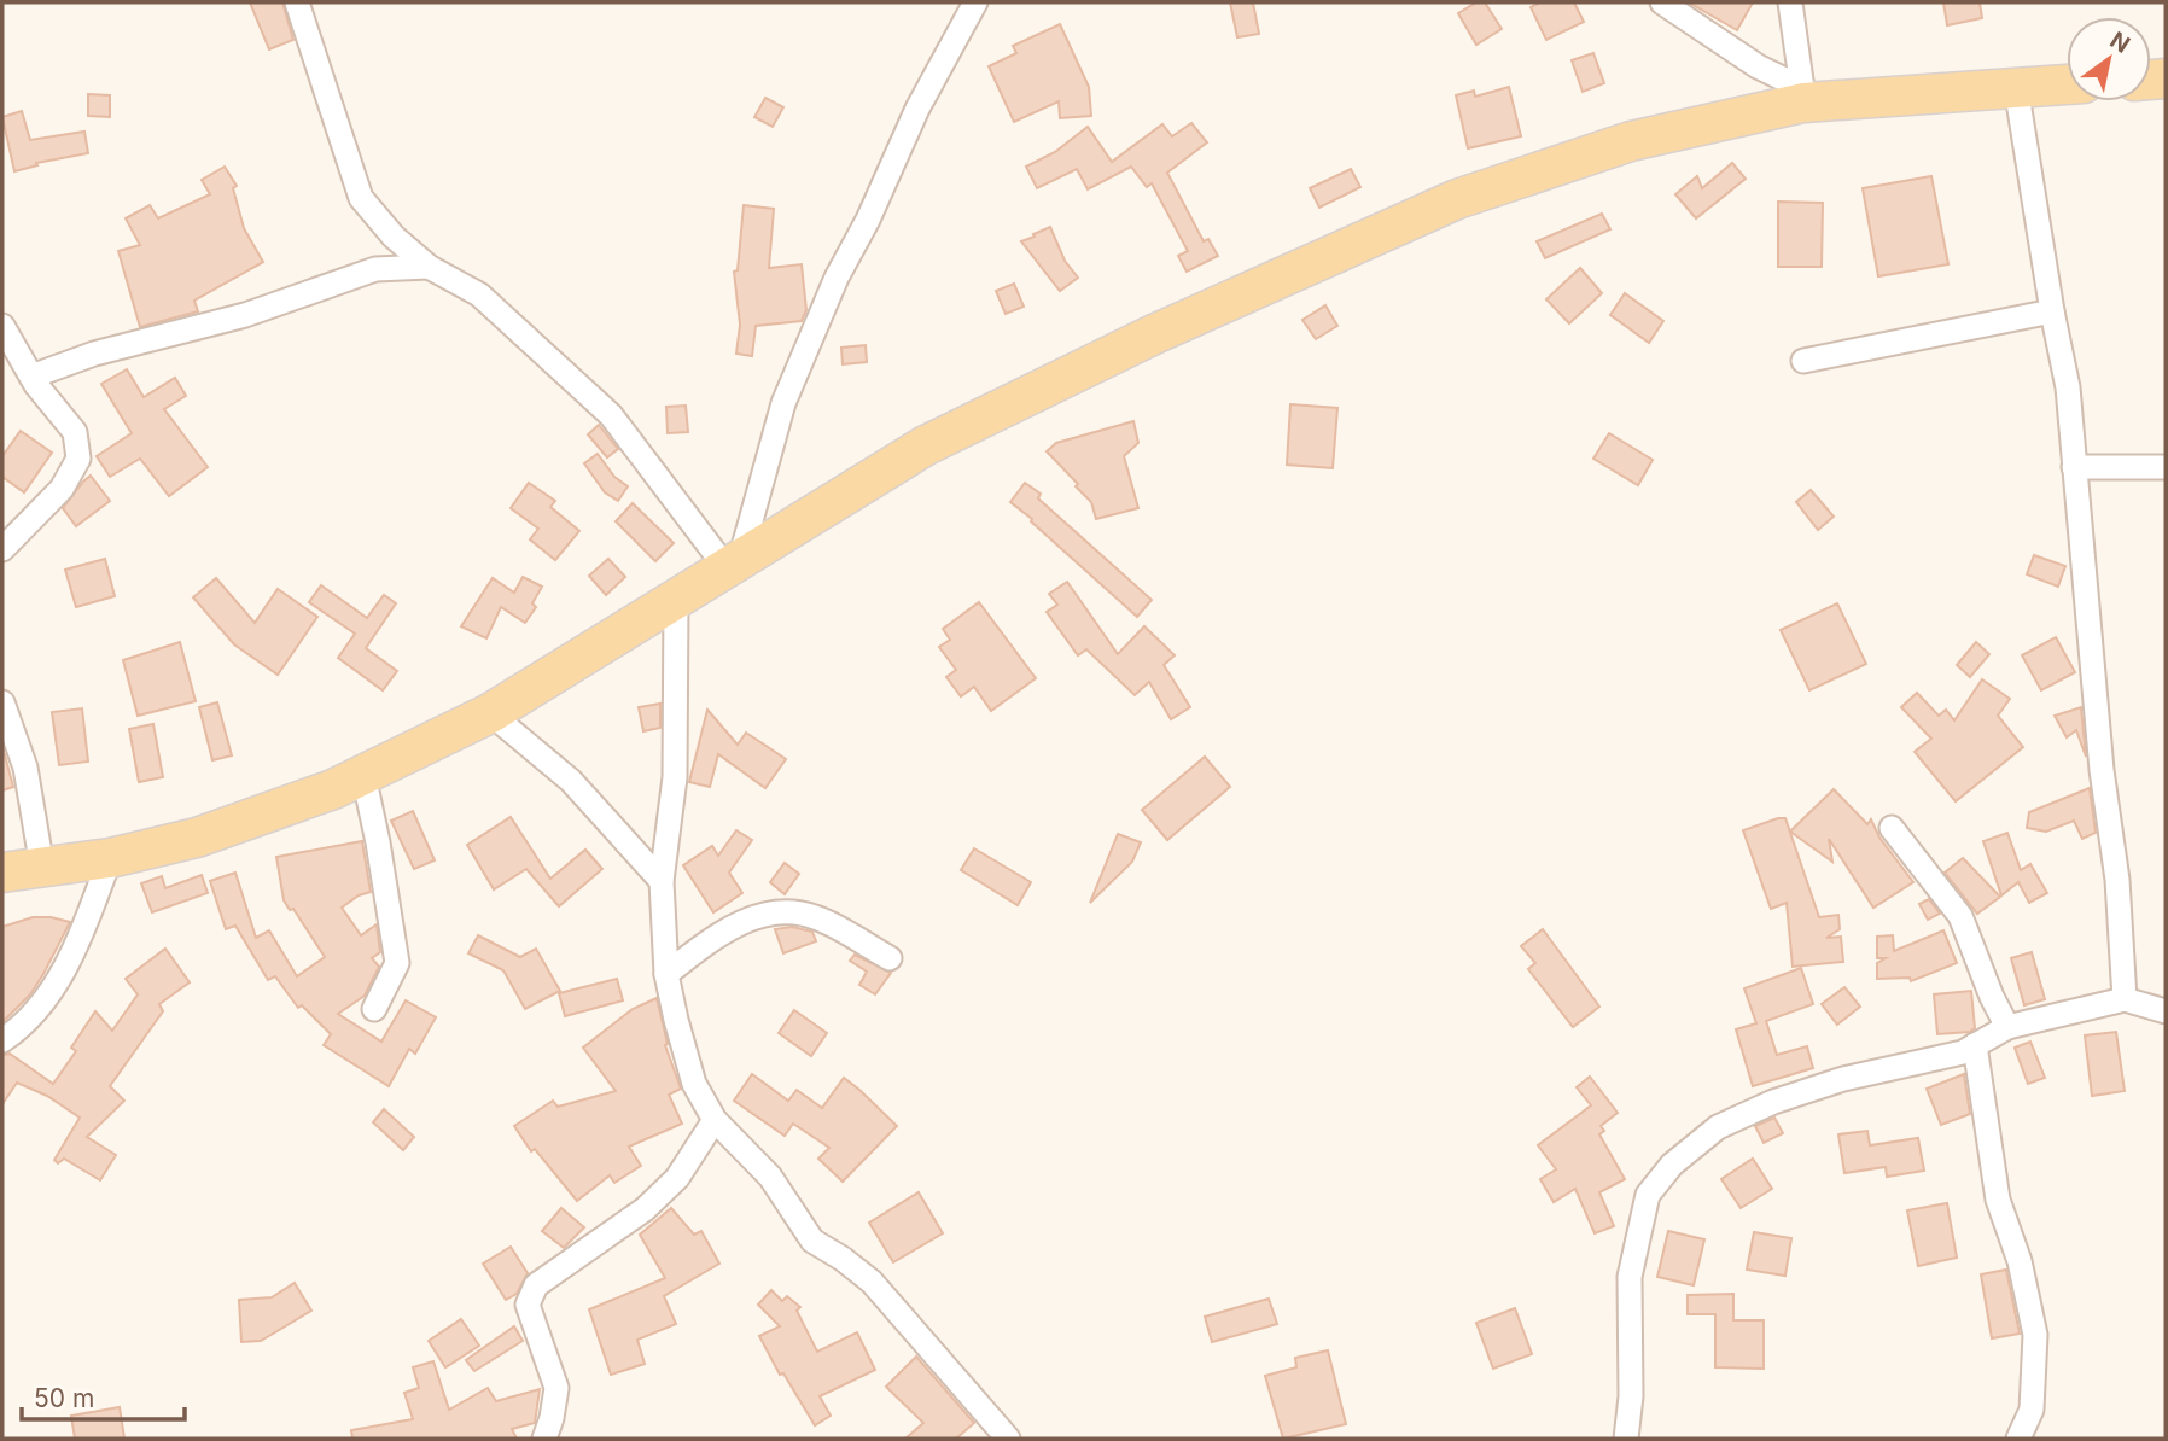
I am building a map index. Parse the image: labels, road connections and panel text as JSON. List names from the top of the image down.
{
  "scale_bar": "50 m",
  "north": "top right"
}
